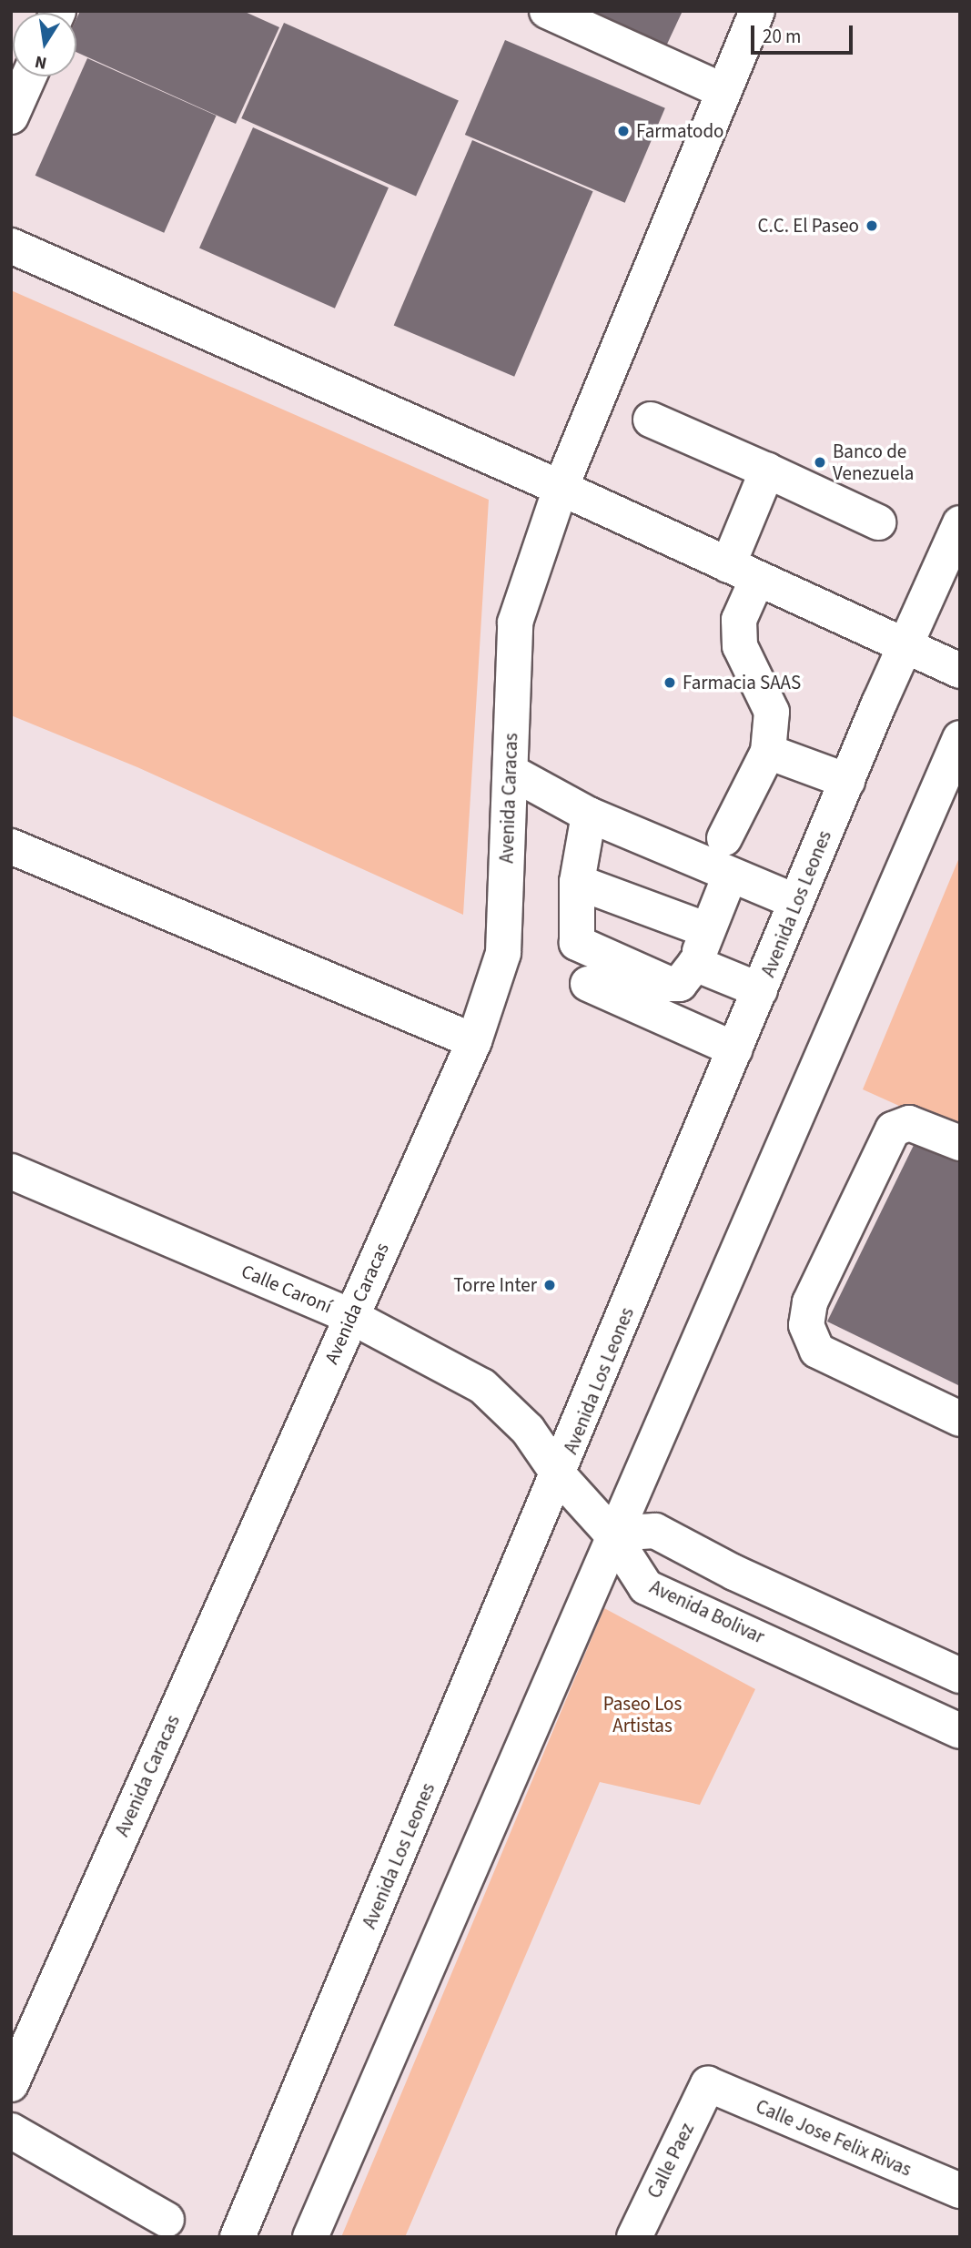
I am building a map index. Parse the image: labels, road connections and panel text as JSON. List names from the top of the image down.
{
  "streets": {
    "street": [
      "Avenida Caracas",
      "Avenida Los Leones",
      "Calle Caroní",
      "Avenida Bolivar",
      "Calle Jose Felix Rivas",
      "Calle Paez"
    ]
  },
  "crossings": [
    ["Avenida Caracas", "Calle Caroní"],
    ["Avenida Los Leones", "Calle Caroní"],
    ["Calle Caroní", "Avenida Bolivar"],
    ["Calle Jose Felix Rivas", "Calle Paez"]
  ],
  "parks": ["Paseo Los Artistas"],
  "places": [
    "Farmatodo",
    "C.C. El Paseo",
    "Banco de Venezuela",
    "Farmacia SAAS",
    "Torre Inter"
  ],
  "scale_bar": "20 m",
  "north": "bottom"
}
